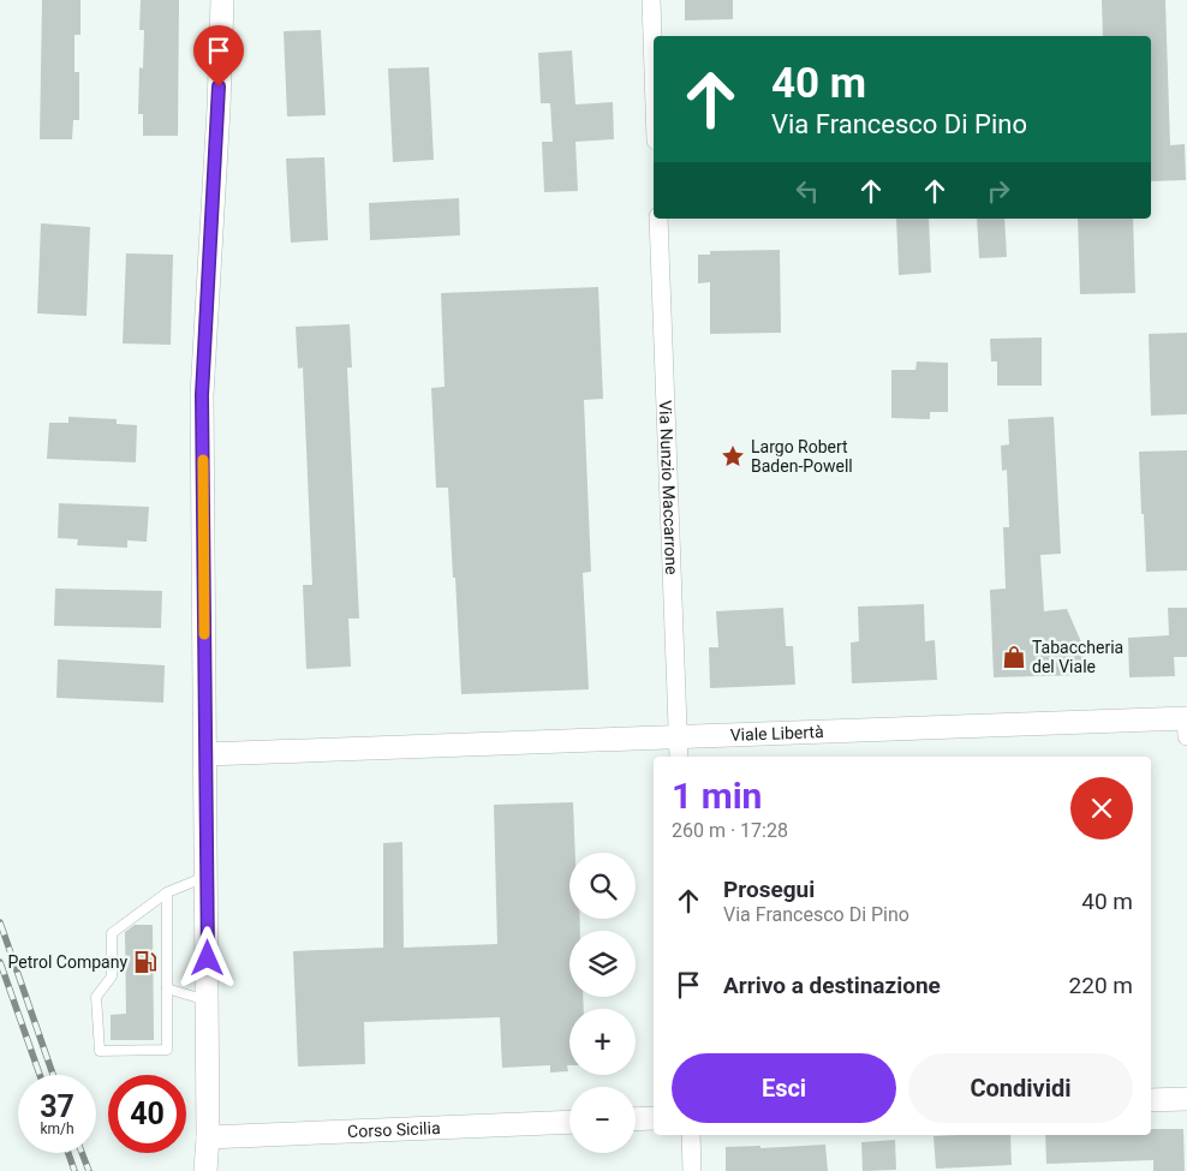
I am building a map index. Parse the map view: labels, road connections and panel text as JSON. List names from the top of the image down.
{
  "streets": {
    "street": ["Via Nunzio Maccarrone", "Viale Libertà", "Corso Sicilia"]
  },
  "crossings": [
    ["Via Nunzio Maccarrone", "Viale Libertà"]
  ],
  "places": {
    "place": ["Largo Robert Baden-Powell"],
    "shop": ["Tabaccheria del Viale"],
    "fuel station": ["Petrol Company"]
  },
  "page": {
    "turn": ["40 m", "Via Francesco Di Pino"],
    "heading": ["1 min", "260 m · 17:28"],
    "map_buttons": ["+", "−"],
    "list": [
      {
        "name": "Prosegui",
        "note": "Via Francesco Di Pino",
        "value": "40 m"
      },
      {
        "name": "Arrivo a destinazione",
        "value": "220 m"
      }
    ],
    "buttons": ["Esci", "Condividi"],
    "speed": "37 km/h",
    "limit": "40"
  }
}
